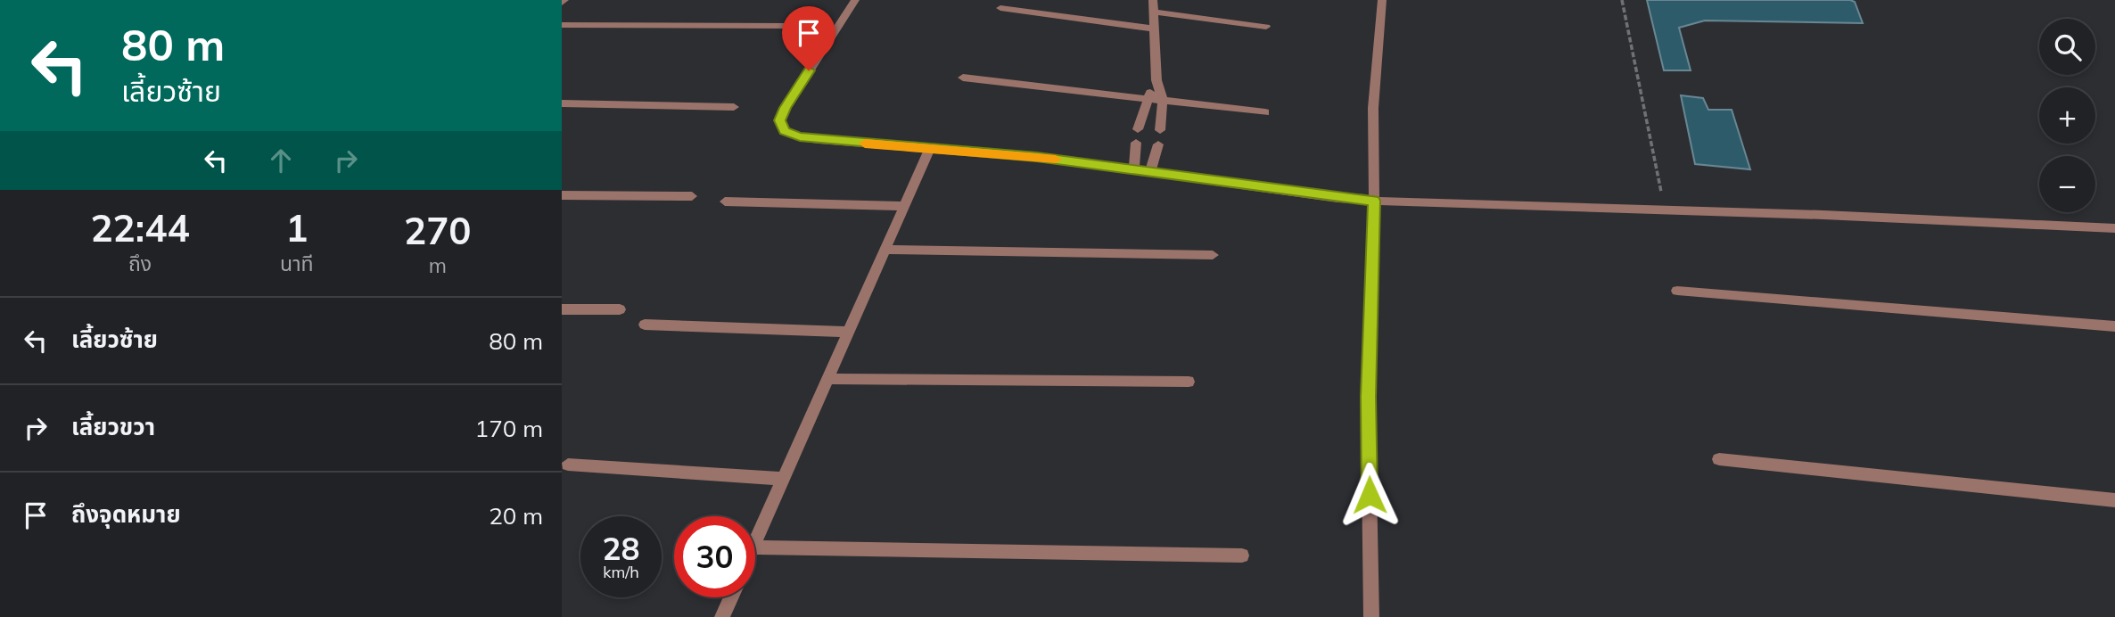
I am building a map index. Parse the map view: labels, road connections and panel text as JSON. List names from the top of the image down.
{
  "page": {
    "turn": ["80 m", "เลี้ยวซ้าย"],
    "map_buttons": ["+", "−"],
    "eta": [
      "22:44",
      "ถึง",
      "1",
      "นาที",
      "270",
      "m"
    ],
    "list": [
      {
        "name": "เลี้ยวซ้าย",
        "value": "80 m"
      },
      {
        "name": "เลี้ยวขวา",
        "value": "170 m"
      },
      {
        "name": "ถึงจุดหมาย",
        "value": "20 m"
      }
    ],
    "speed": "28 km/h",
    "limit": "30"
  }
}
